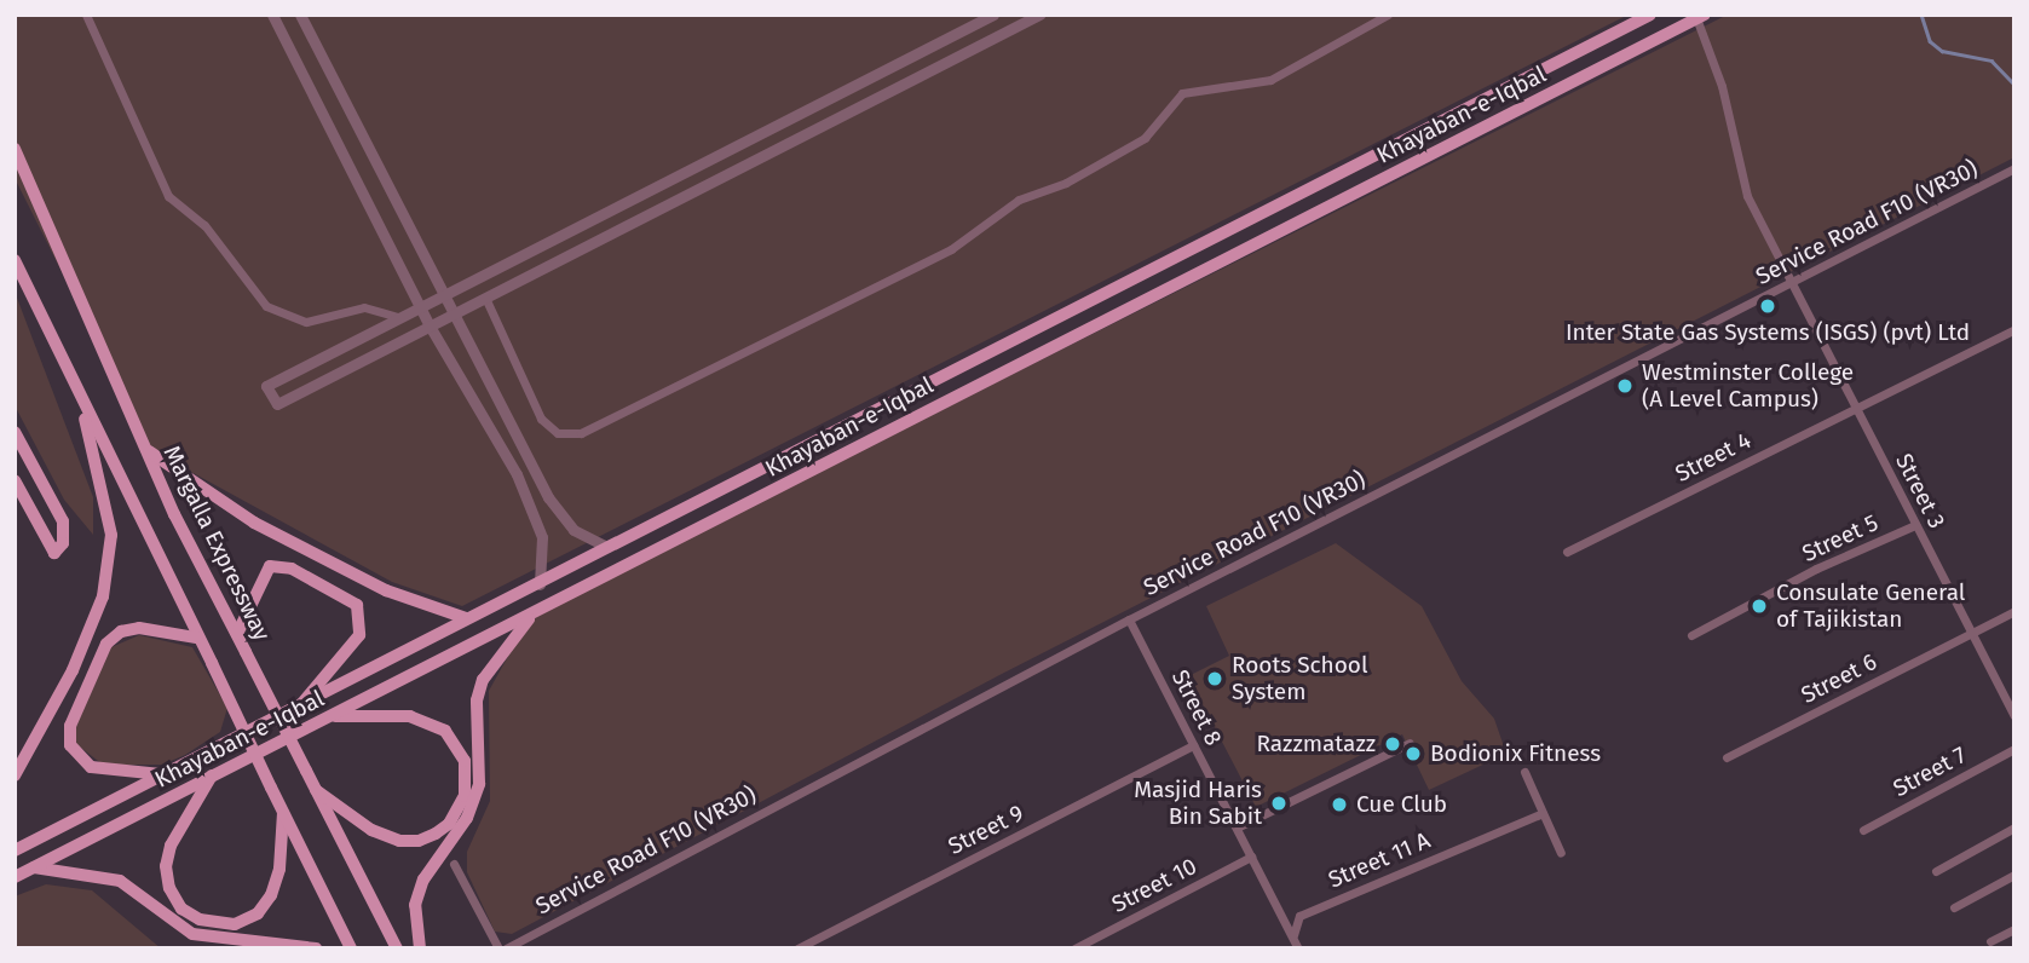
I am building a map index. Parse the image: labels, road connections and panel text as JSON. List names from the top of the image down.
{
  "streets": {
    "main road": ["Khayaban-e-Iqbal", "Margalla Expressway"],
    "street": [
      "Service Road F10 (VR30)",
      "Street 4",
      "Street 3",
      "Street 5",
      "Street 6",
      "Street 8",
      "Street 7",
      "Street 9",
      "Street 11 A",
      "Street 10"
    ]
  },
  "crossings": [
    ["Khayaban-e-Iqbal", "Street 3"],
    ["Service Road F10 (VR30)", "Street 3"],
    ["Service Road F10 (VR30)", "Street 8"],
    ["Street 4", "Street 3"],
    ["Street 3", "Street 5"],
    ["Street 3", "Street 6"],
    ["Street 8", "Street 9"],
    ["Street 8", "Street 11 A"],
    ["Street 8", "Street 10"]
  ],
  "places": [
    "Inter State Gas Systems (ISGS) (pvt) Ltd",
    "Westminster College (A Level Campus)",
    "Consulate General of Tajikistan",
    "Roots School System",
    "Razzmatazz",
    "Bodionix Fitness",
    "Masjid Haris Bin Sabit",
    "Cue Club"
  ]
}
